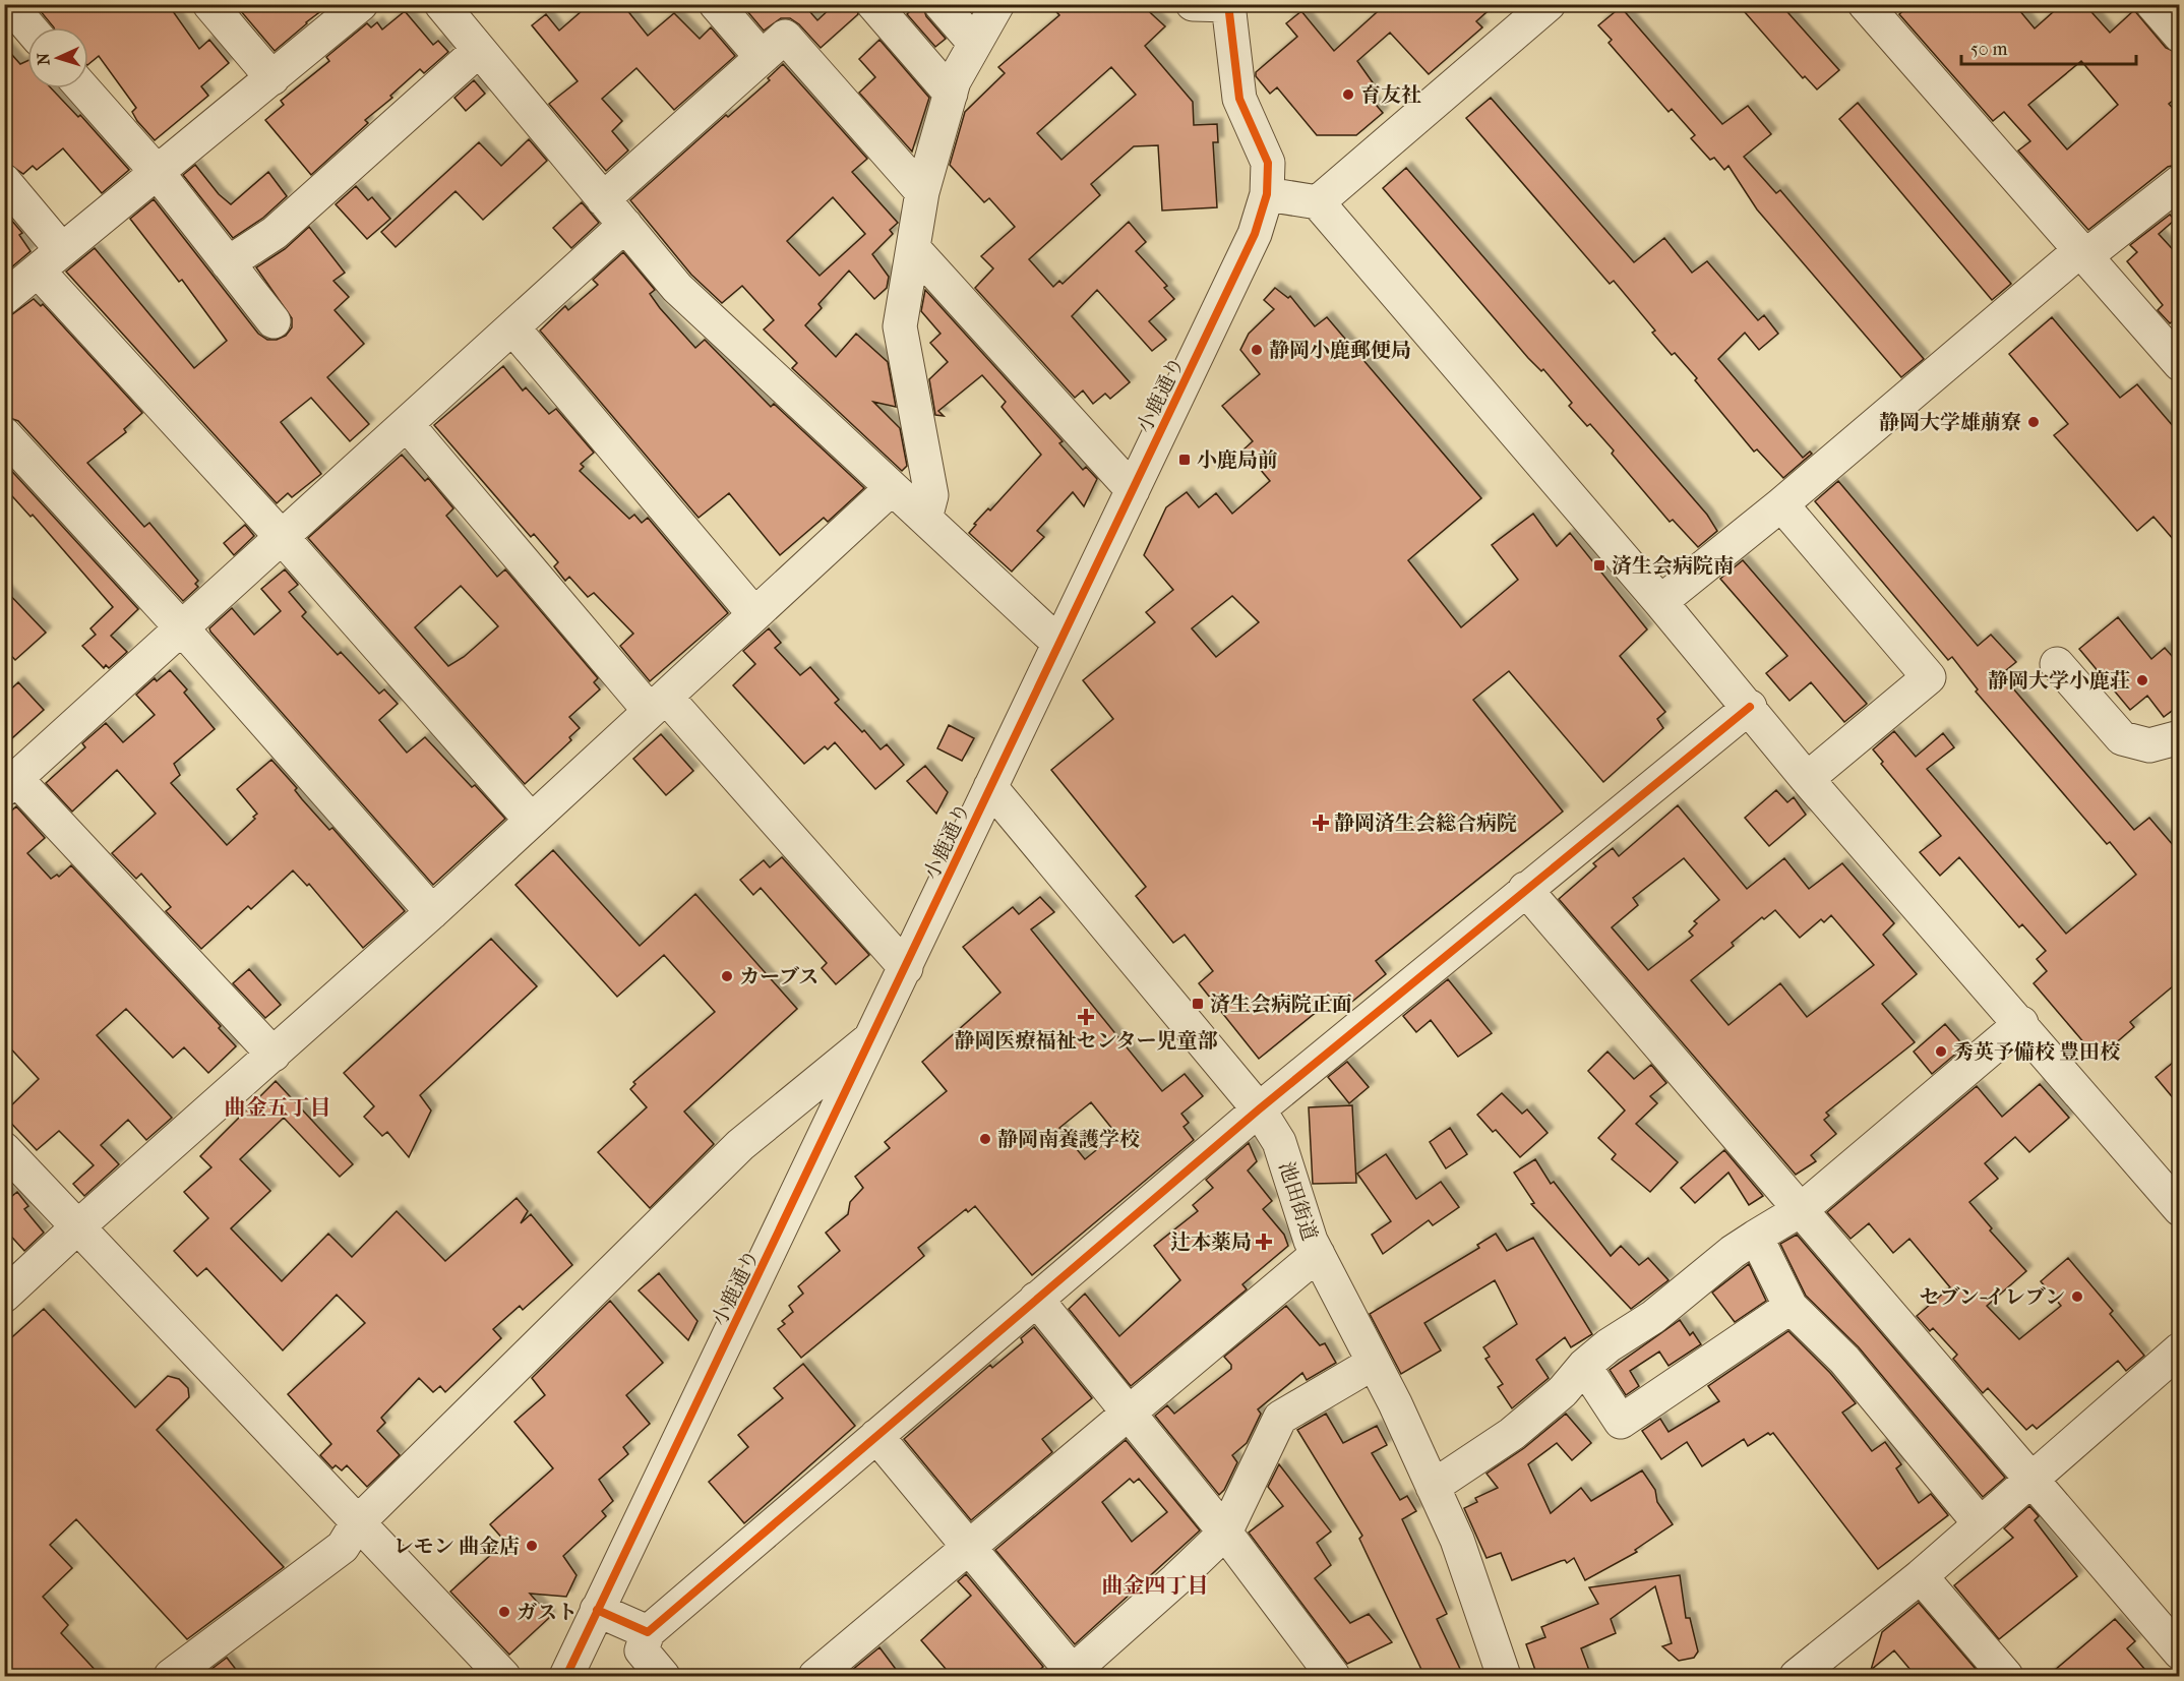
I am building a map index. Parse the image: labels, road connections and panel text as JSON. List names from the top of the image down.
{
  "streets": {
    "street": ["小鹿通り", "池田街道"]
  },
  "crossings": [
    ["小鹿通り", "池田街道"]
  ],
  "districts": ["曲金五丁目", "曲金四丁目"],
  "places": {
    "other": [
      "育友社",
      "静岡小鹿郵便局",
      "静岡大学雄萠寮",
      "静岡大学小鹿荘",
      "カーブス",
      "秀英予備校 豊田校",
      "静岡南養護学校",
      "セブン-イレブン",
      "レモン 曲金店",
      "ガスト"
    ],
    "transit": ["小鹿局前", "済生会病院南", "済生会病院正面"],
    "health": ["静岡済生会総合病院", "静岡医療福祉センター児童部", "辻本薬局"]
  },
  "scale_bar": "50 m",
  "north": "left"
}
